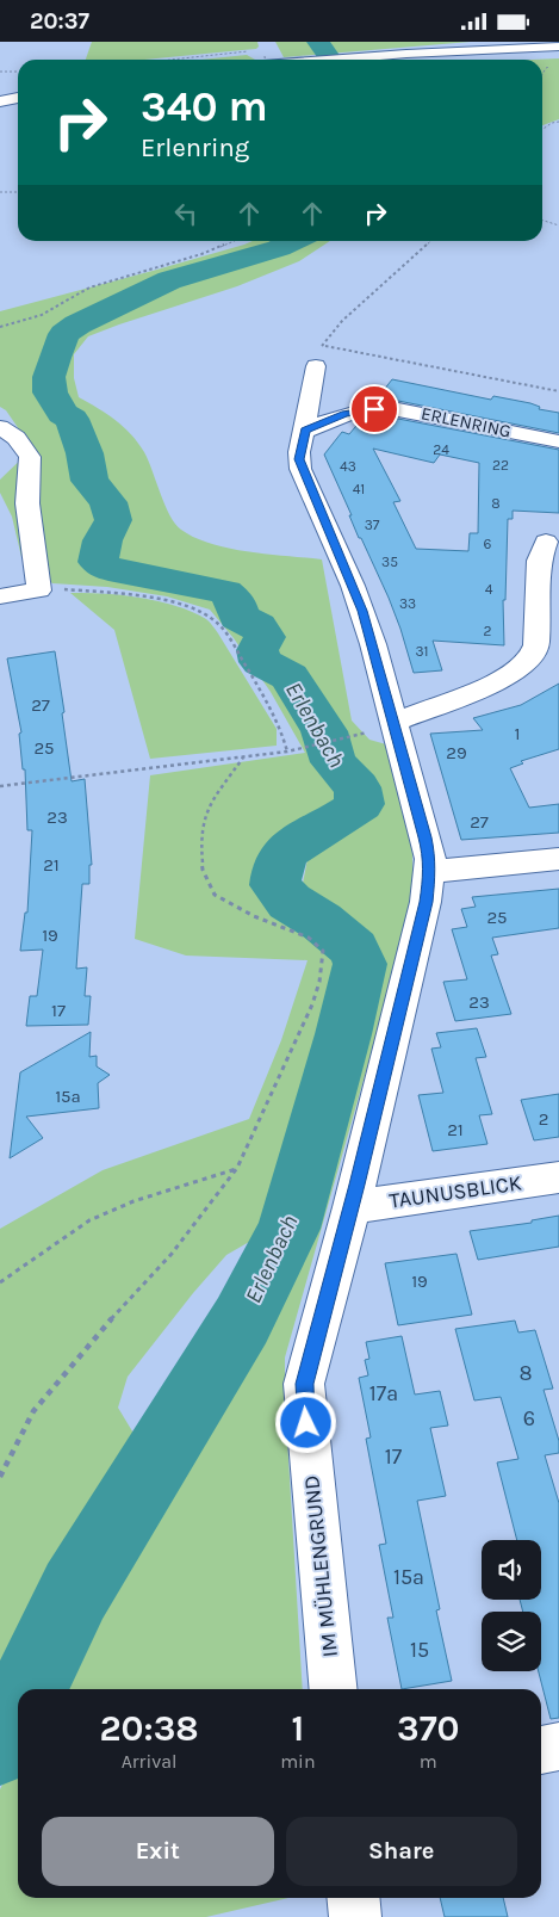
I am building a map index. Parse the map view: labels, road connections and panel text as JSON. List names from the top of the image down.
{
  "streets": {
    "main road": ["ERLENRING", "TAUNUSBLICK", "IM MÜHLENGRUND"]
  },
  "crossings": [
    ["ERLENRING", "IM MÜHLENGRUND"],
    ["TAUNUSBLICK", "IM MÜHLENGRUND"]
  ],
  "water": ["Erlenbach"],
  "house_numbers": [
    "24",
    "22",
    "43",
    "41",
    "8",
    "37",
    "6",
    "35",
    "4",
    "33",
    "2",
    "31",
    "27",
    "1",
    "25",
    "29",
    "23",
    "27",
    "21",
    "25",
    "19",
    "23",
    "17",
    "15a",
    "2",
    "21",
    "19",
    "8",
    "17a",
    "6",
    "17",
    "15a",
    "15"
  ],
  "page": {
    "status": "20:37",
    "turn": ["340 m", "Erlenring"],
    "eta": [
      "20:38",
      "Arrival",
      "1",
      "min",
      "370",
      "m"
    ],
    "buttons": ["Exit", "Share"]
  }
}
